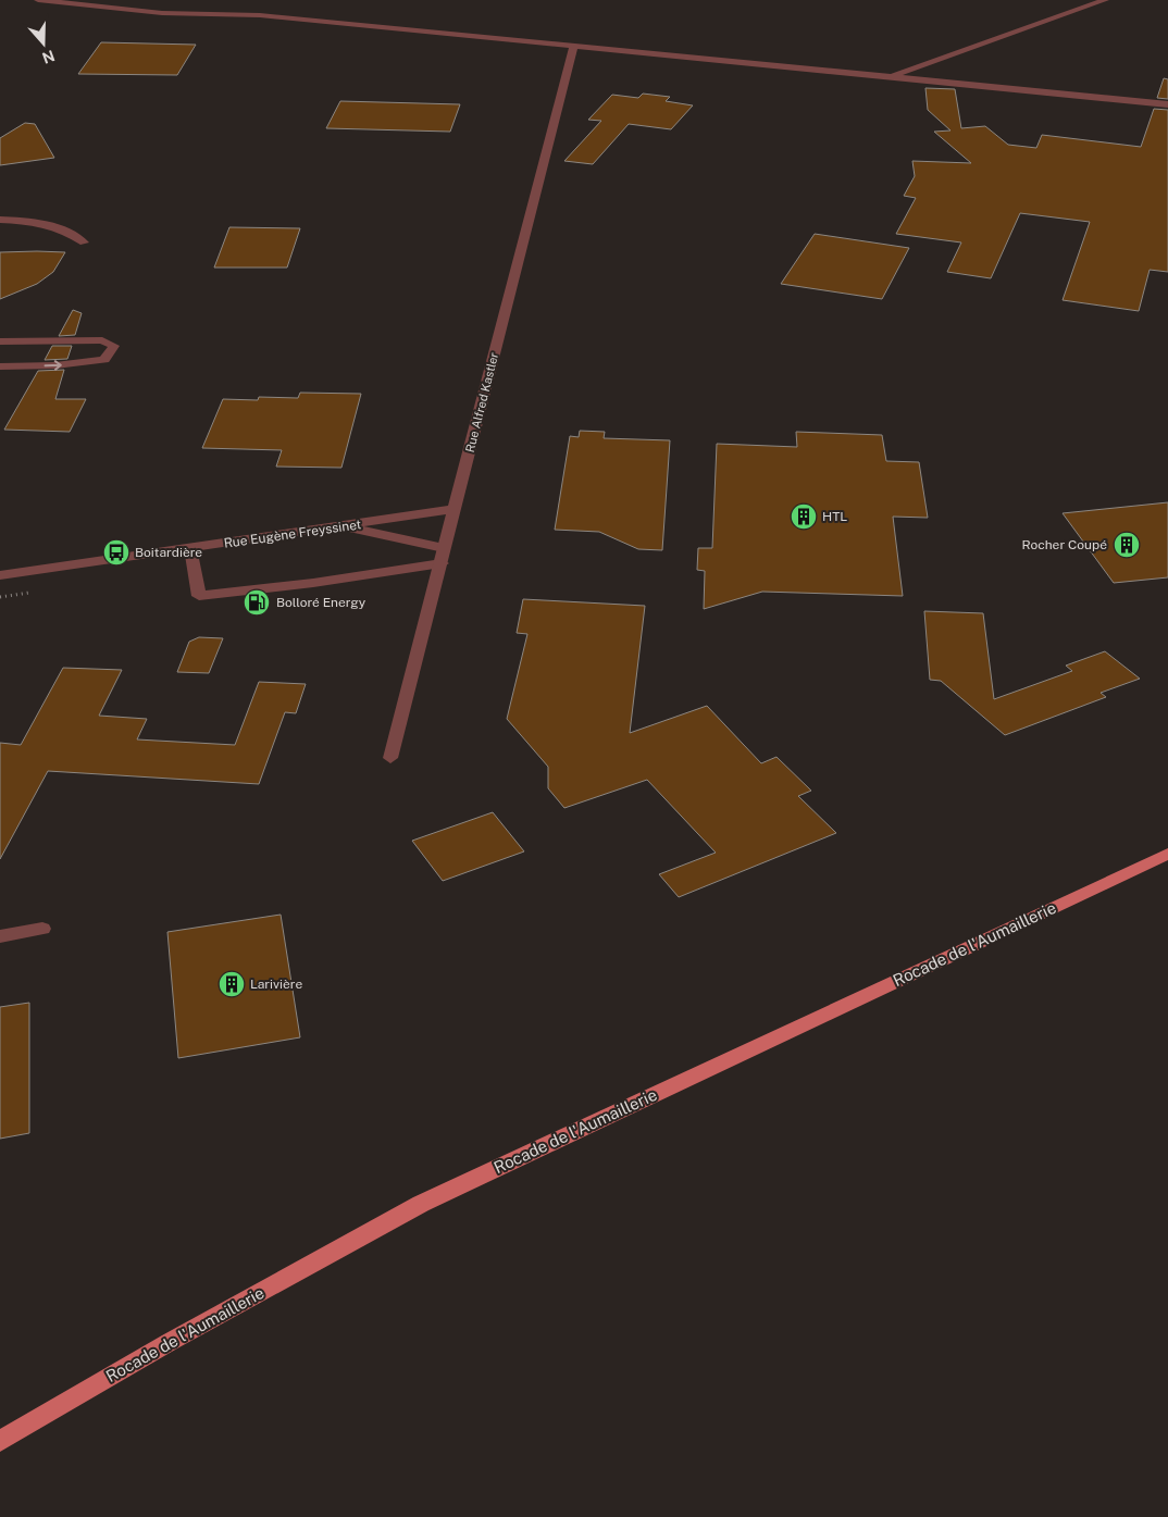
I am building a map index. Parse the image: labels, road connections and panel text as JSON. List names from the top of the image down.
{
  "streets": {
    "main road": ["Rocade de l'Aumaillerie"],
    "street": ["Rue Alfred Kastler", "Rue Eugène Freyssinet"]
  },
  "crossings": [
    ["Rue Alfred Kastler", "Rue Eugène Freyssinet"]
  ],
  "places": {
    "building": ["HTL", "Rocher Coupé", "Larivière"],
    "bus stop": ["Boitardière"],
    "fuel station": ["Bolloré Energy"]
  },
  "north": "bottom"
}
